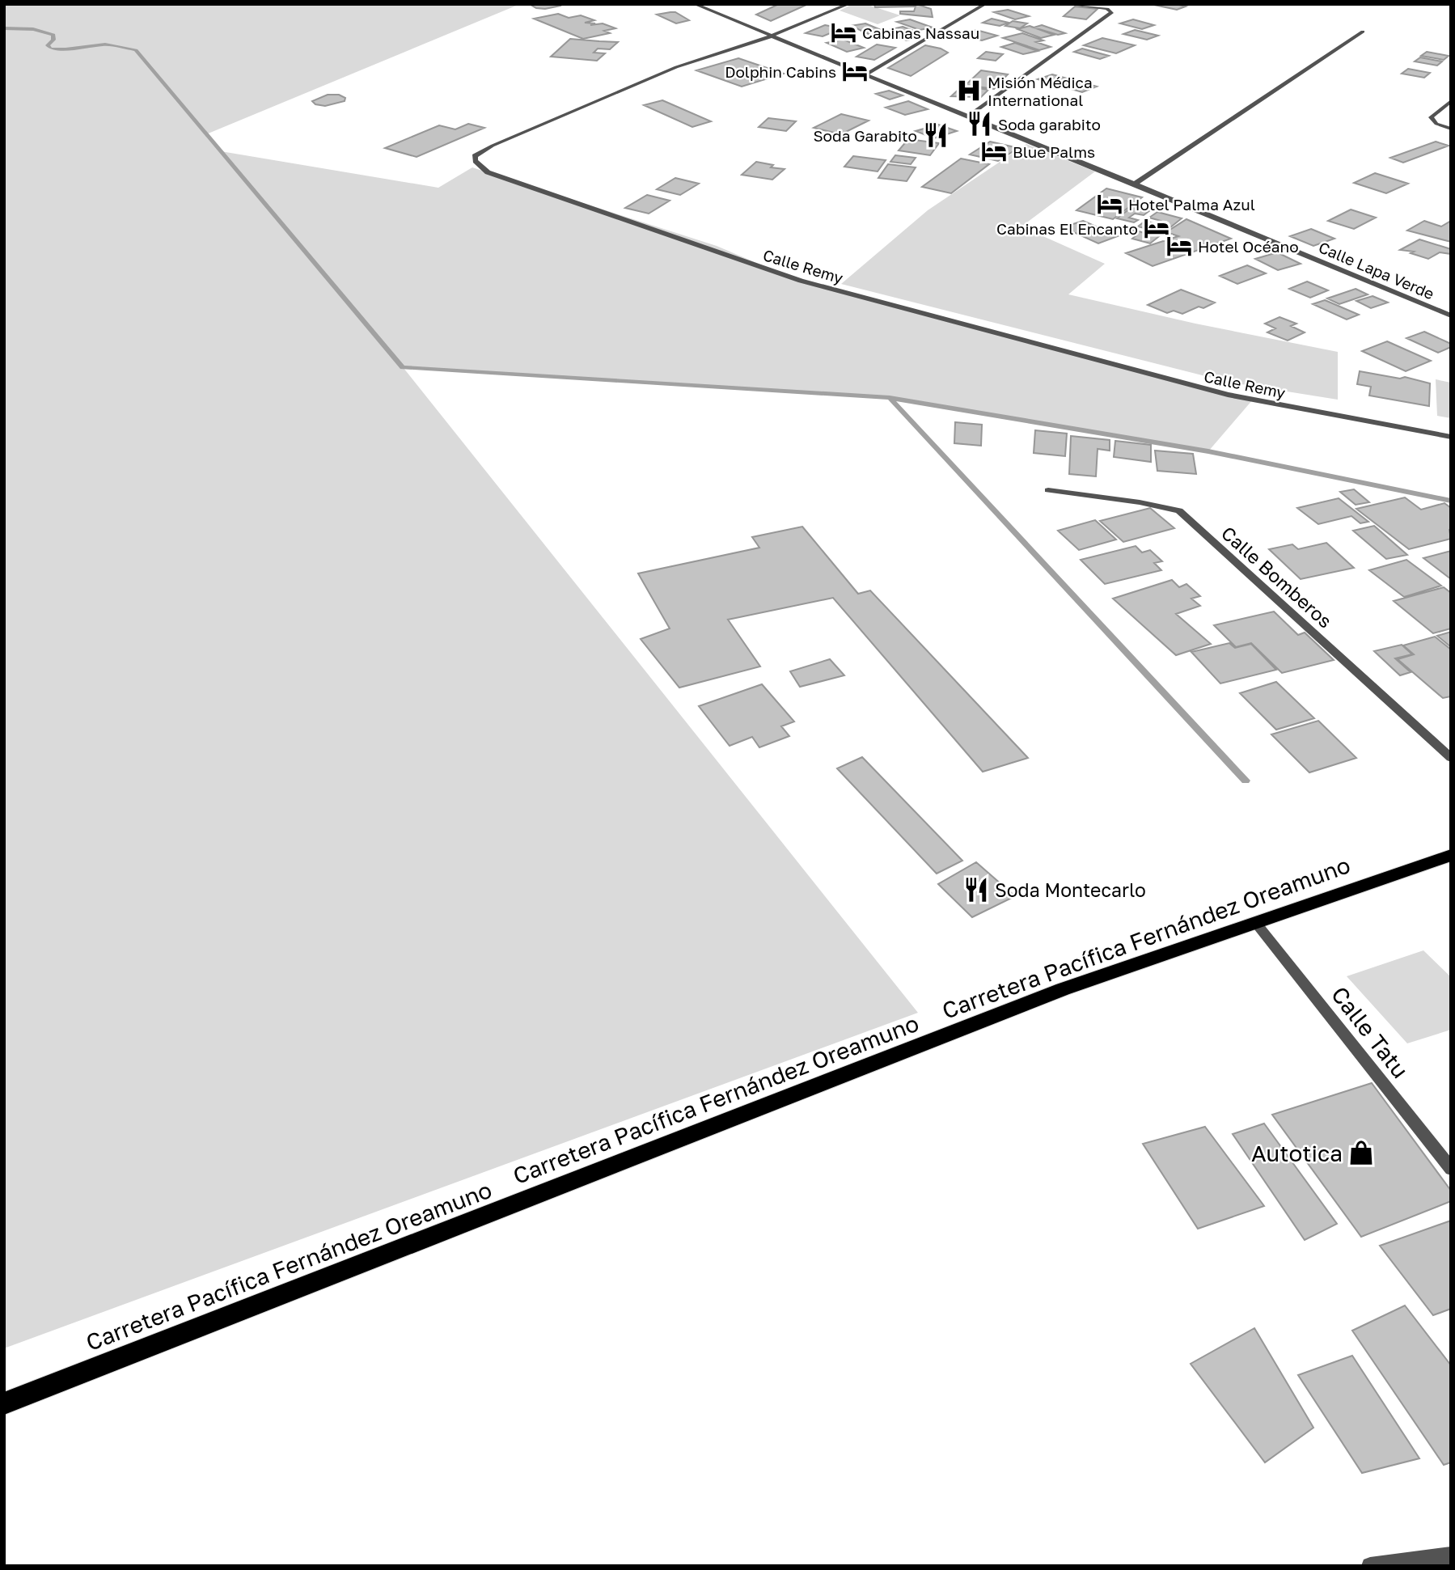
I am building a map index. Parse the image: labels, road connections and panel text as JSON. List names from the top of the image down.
{
  "streets": {
    "highway": ["Carretera Pacífica Fernández Oreamuno"],
    "street": [
      "Calle Remy",
      "Calle Lapa Verde",
      "Calle Bomberos",
      "Calle Tatu"
    ]
  },
  "crossings": [
    ["Calle Remy", "Calle Lapa Verde"],
    ["Carretera Pacífica Fernández Oreamuno", "Calle Tatu"]
  ],
  "places": {
    "hotel": [
      "Cabinas Nassau",
      "Dolphin Cabins",
      "Blue Palms",
      "Hotel Palma Azul",
      "Cabinas El Encanto",
      "Hotel Océano"
    ],
    "hospital": ["Misión Médica International"],
    "restaurant": ["Soda garabito", "Soda Garabito", "Soda Montecarlo"],
    "shop": ["Autotica"]
  }
}
